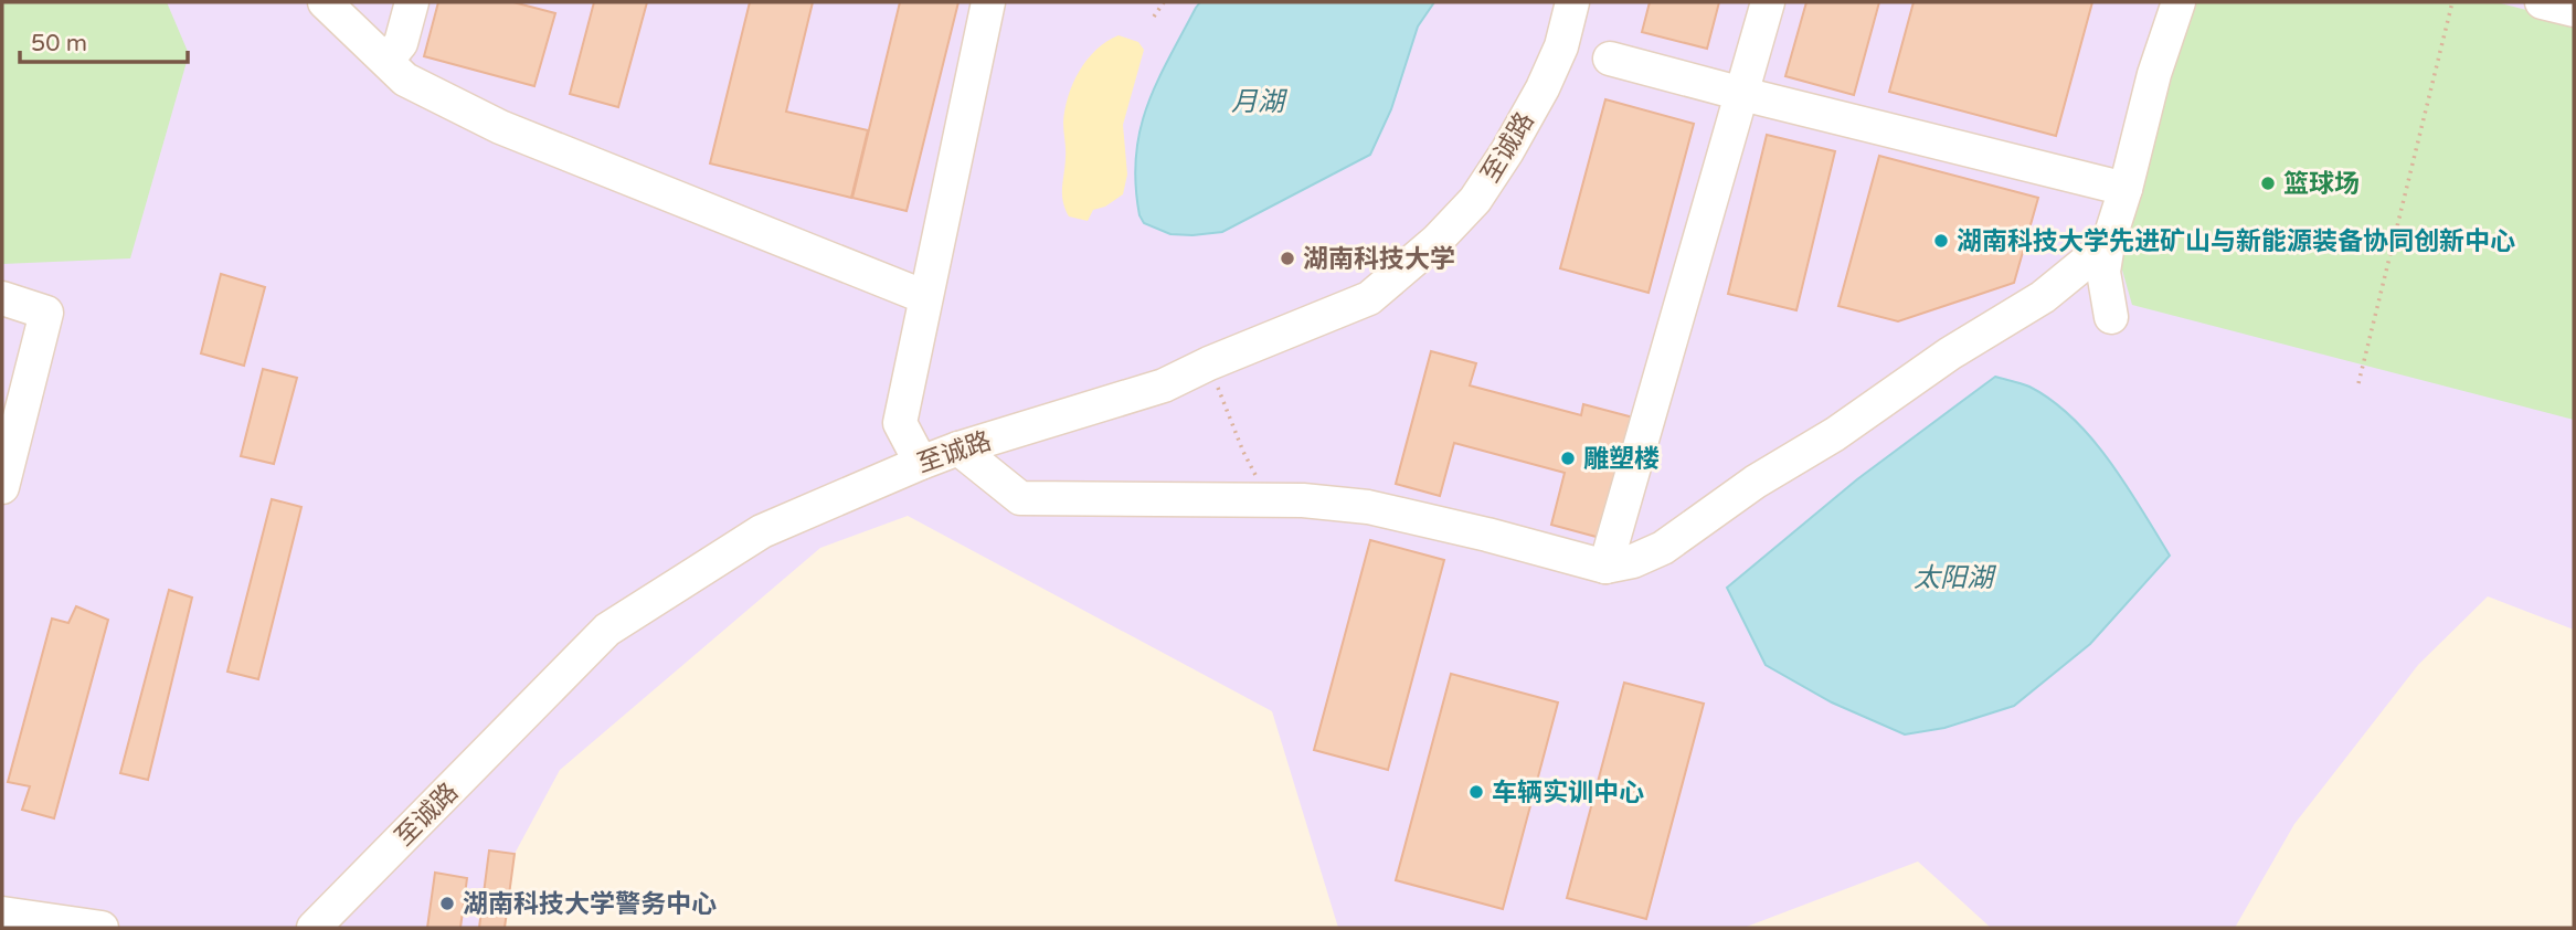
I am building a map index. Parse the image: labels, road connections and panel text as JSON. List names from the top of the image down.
{
  "streets": {
    "street": ["至诚路"]
  },
  "water": ["月湖", "太阳湖"],
  "places": [
    "篮球场",
    "湖南科技大学先进矿山与新能源装备协同创新中心",
    "湖南科技大学",
    "雕塑楼",
    "车辆实训中心",
    "湖南科技大学警务中心"
  ],
  "scale_bar": "50 m"
}
